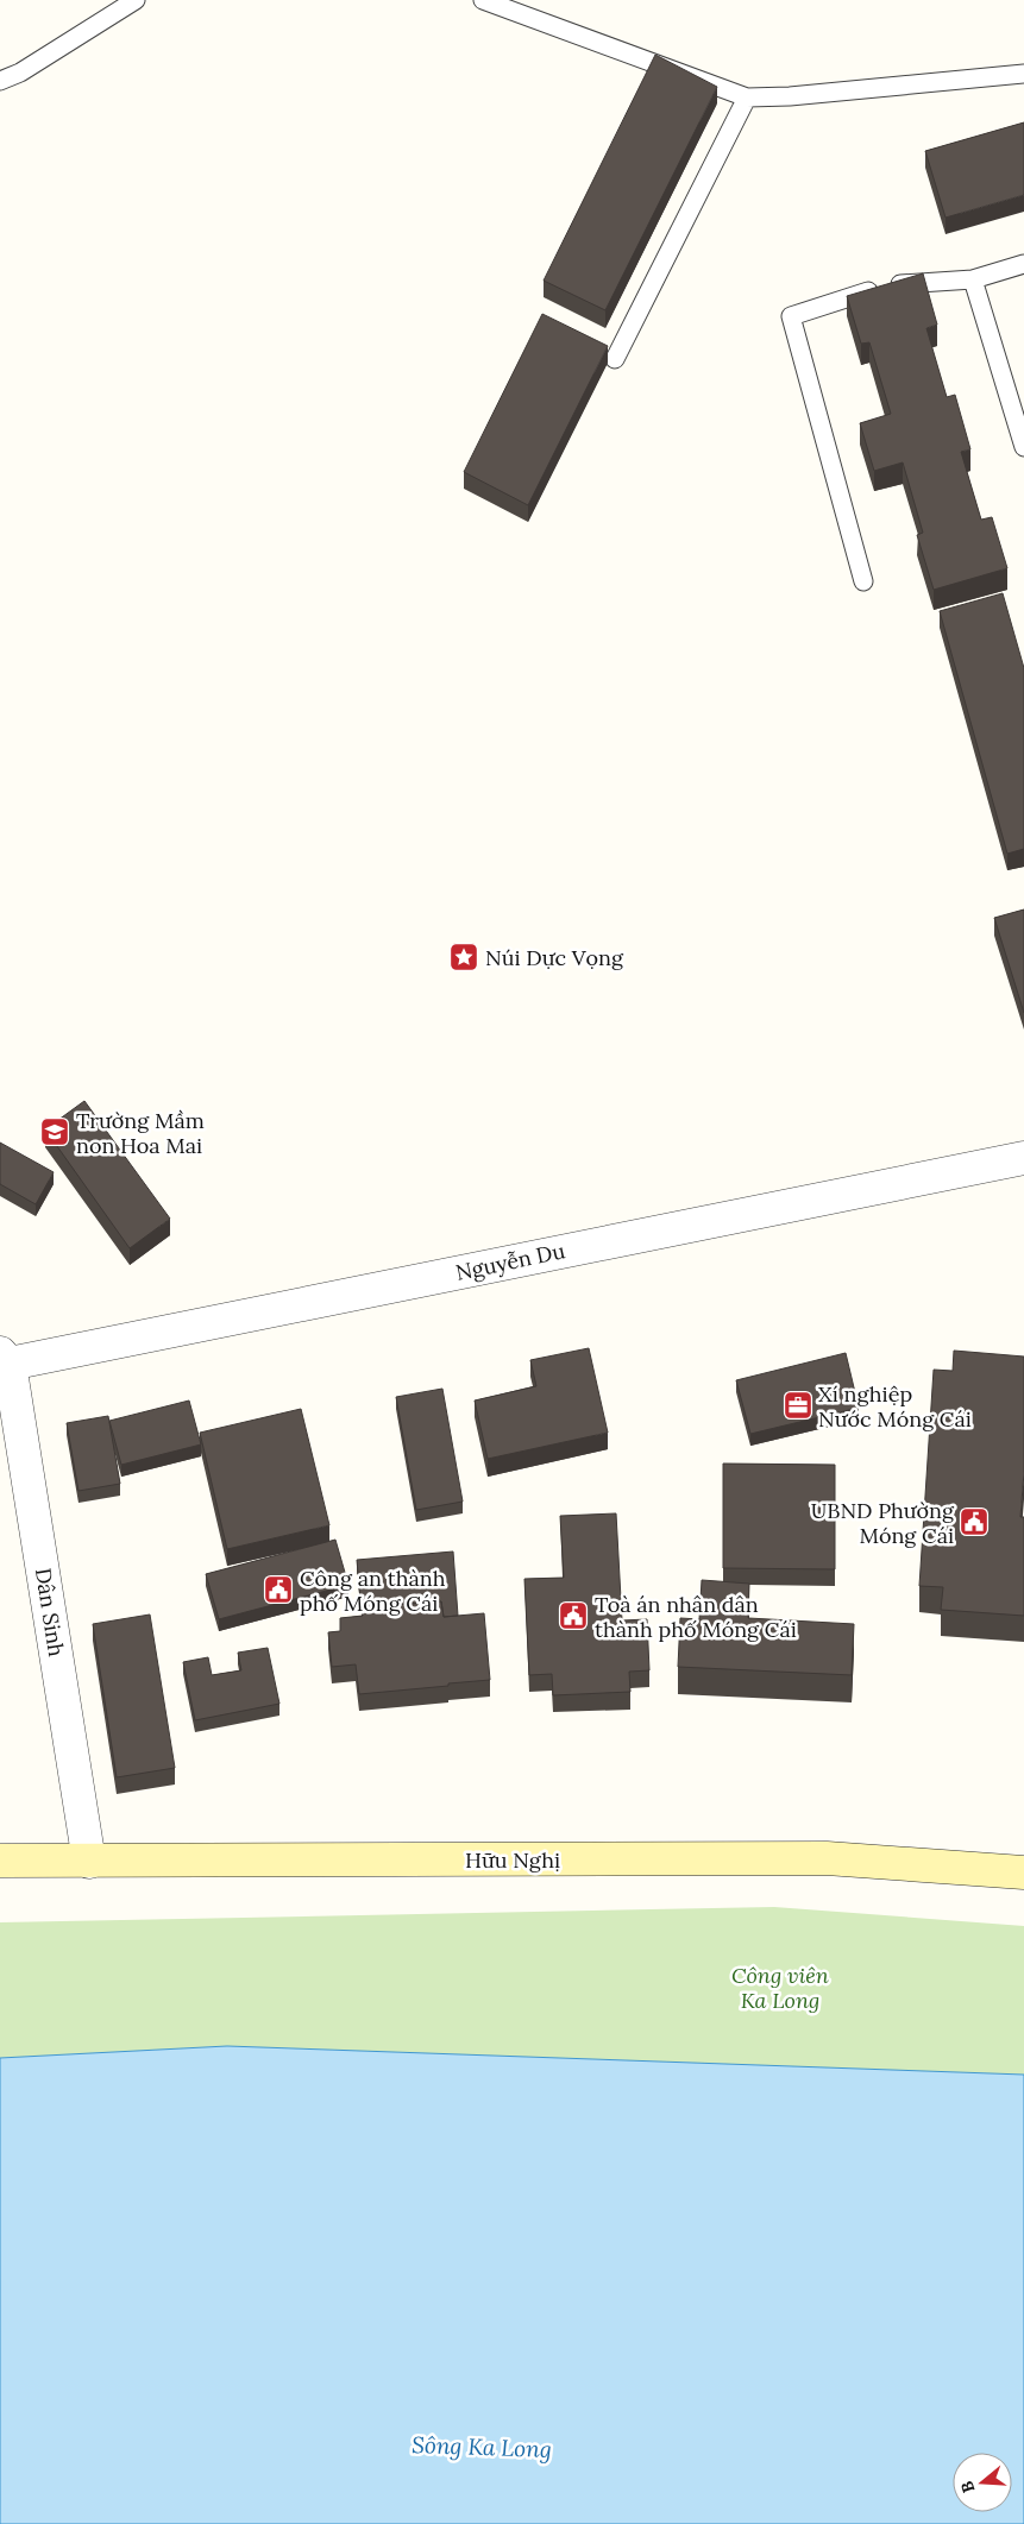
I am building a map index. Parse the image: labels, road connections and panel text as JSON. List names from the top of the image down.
{
  "streets": {
    "street": ["Nguyễn Du", "Dân Sinh", "Hữu Nghị"]
  },
  "crossings": [
    ["Nguyễn Du", "Dân Sinh"],
    ["Dân Sinh", "Hữu Nghị"]
  ],
  "water": ["Sông Ka Long"],
  "parks": ["Công viên Ka Long"],
  "places": {
    "place": ["Núi Dực Vọng"],
    "school or university": ["Trường Mầm non Hoa Mai"],
    "office": ["Xí nghiệp Nước Móng Cái"],
    "public building": ["UBND Phường Móng Cái", "Công an thành phố Móng Cái", "Toà án nhân dân thành phố Móng Cái"]
  },
  "north": "left"
}
